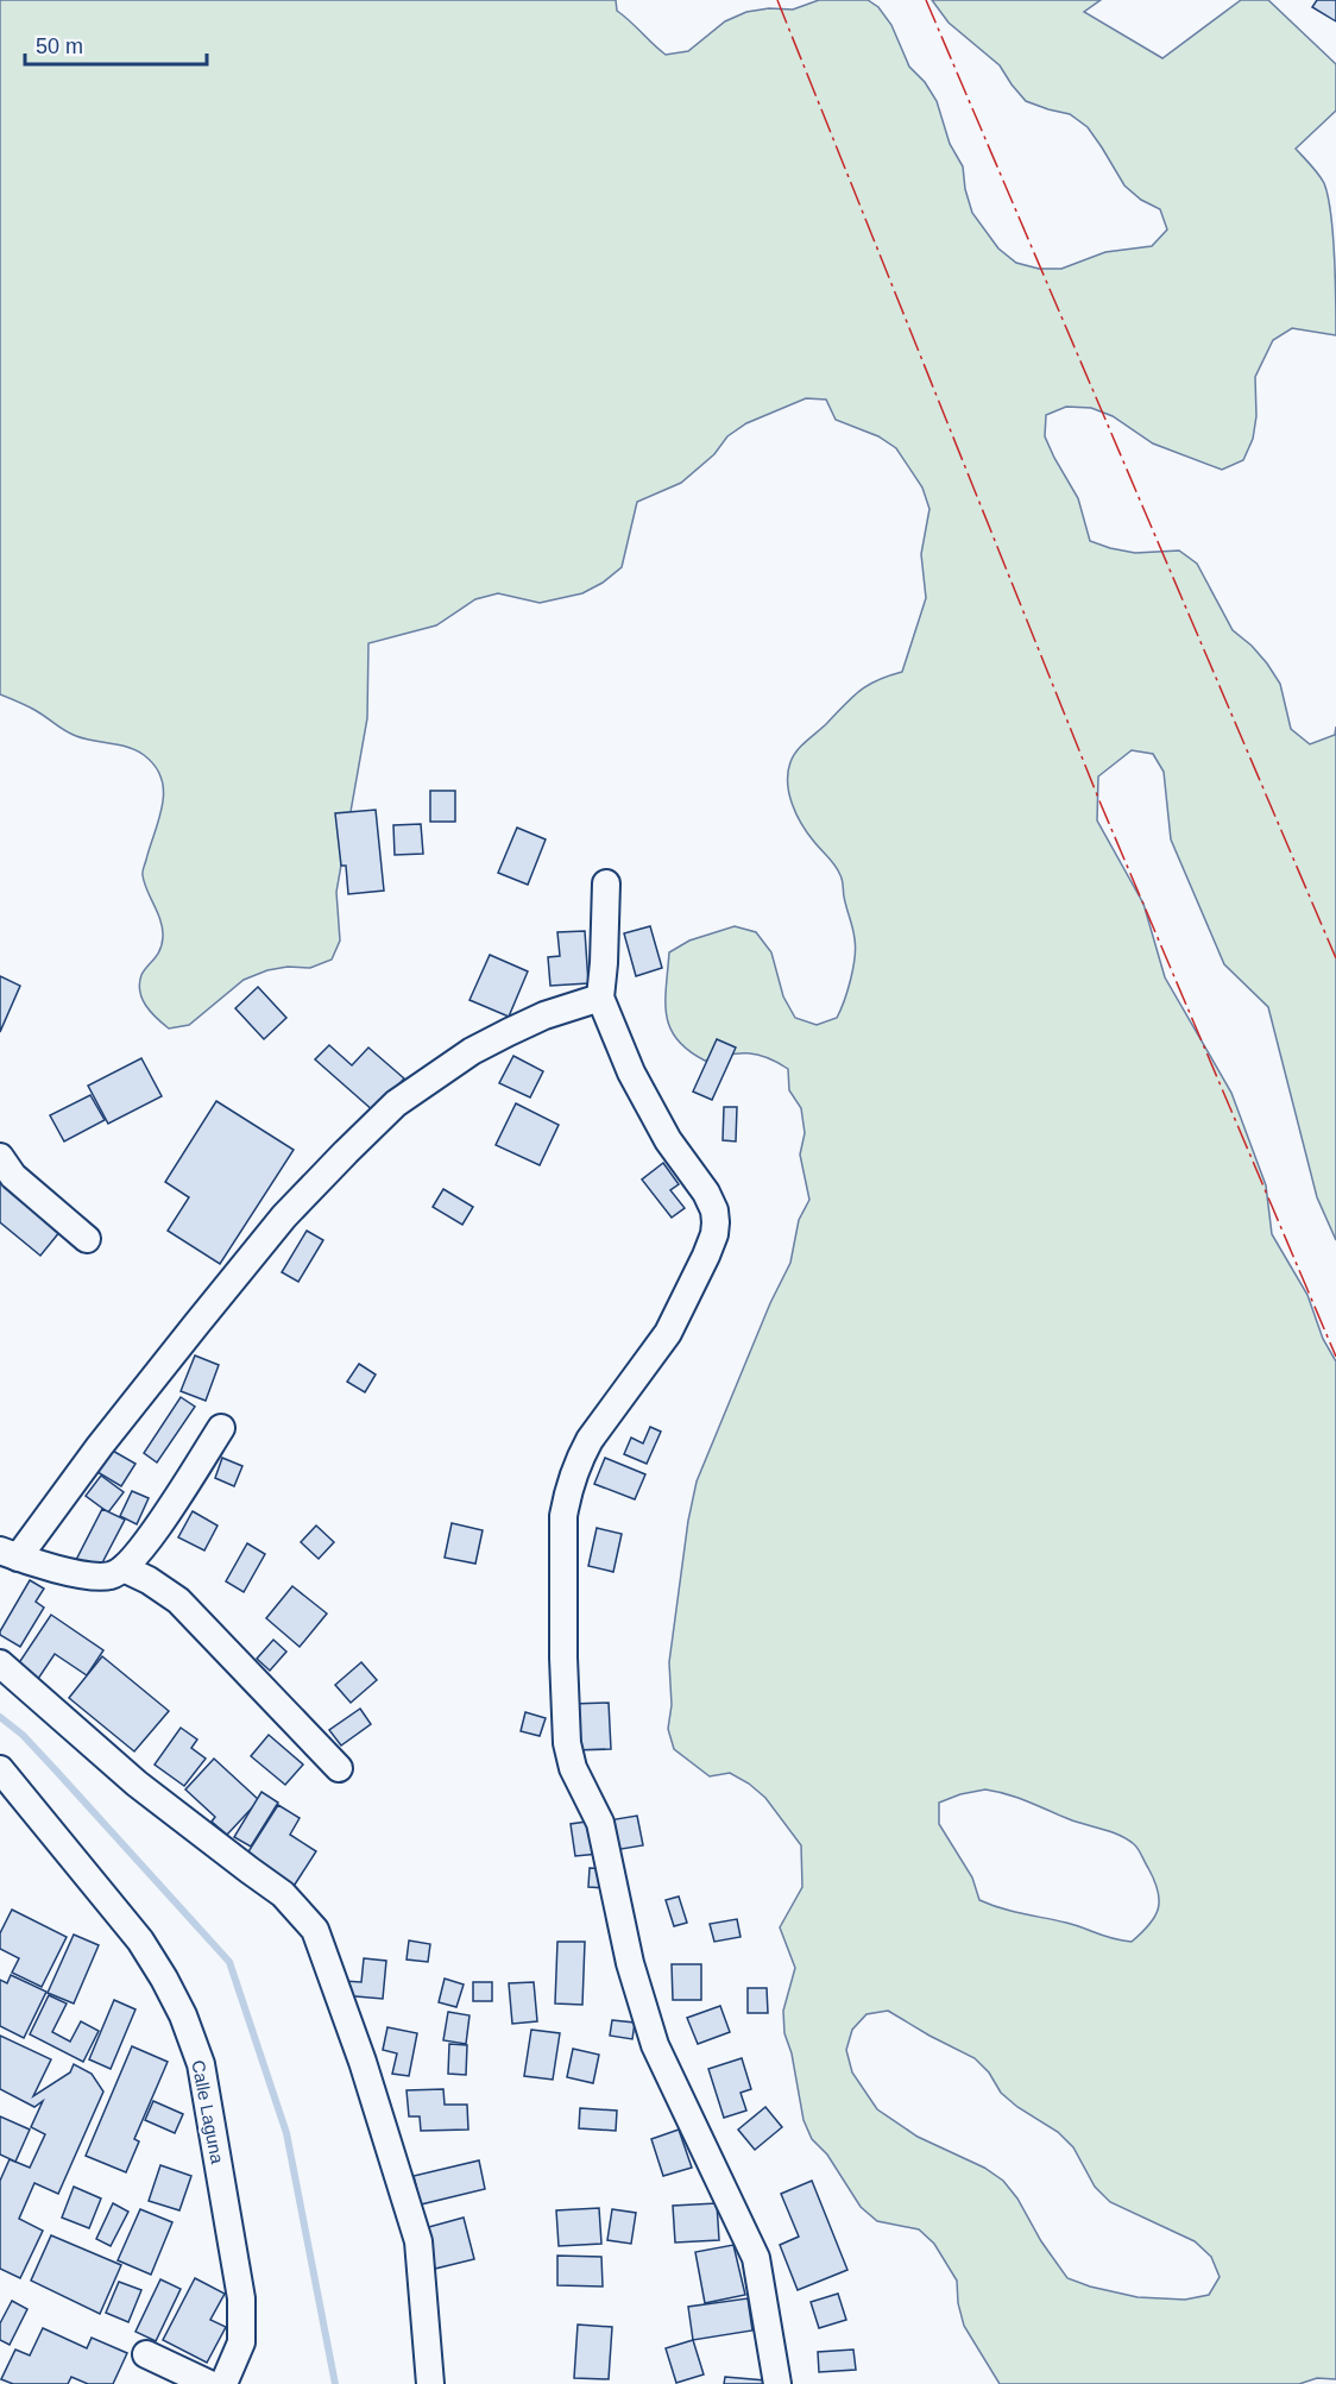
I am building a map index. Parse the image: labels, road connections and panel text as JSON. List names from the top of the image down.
{
  "streets": {
    "street": ["Calle Laguna"]
  },
  "scale_bar": "50 m"
}
